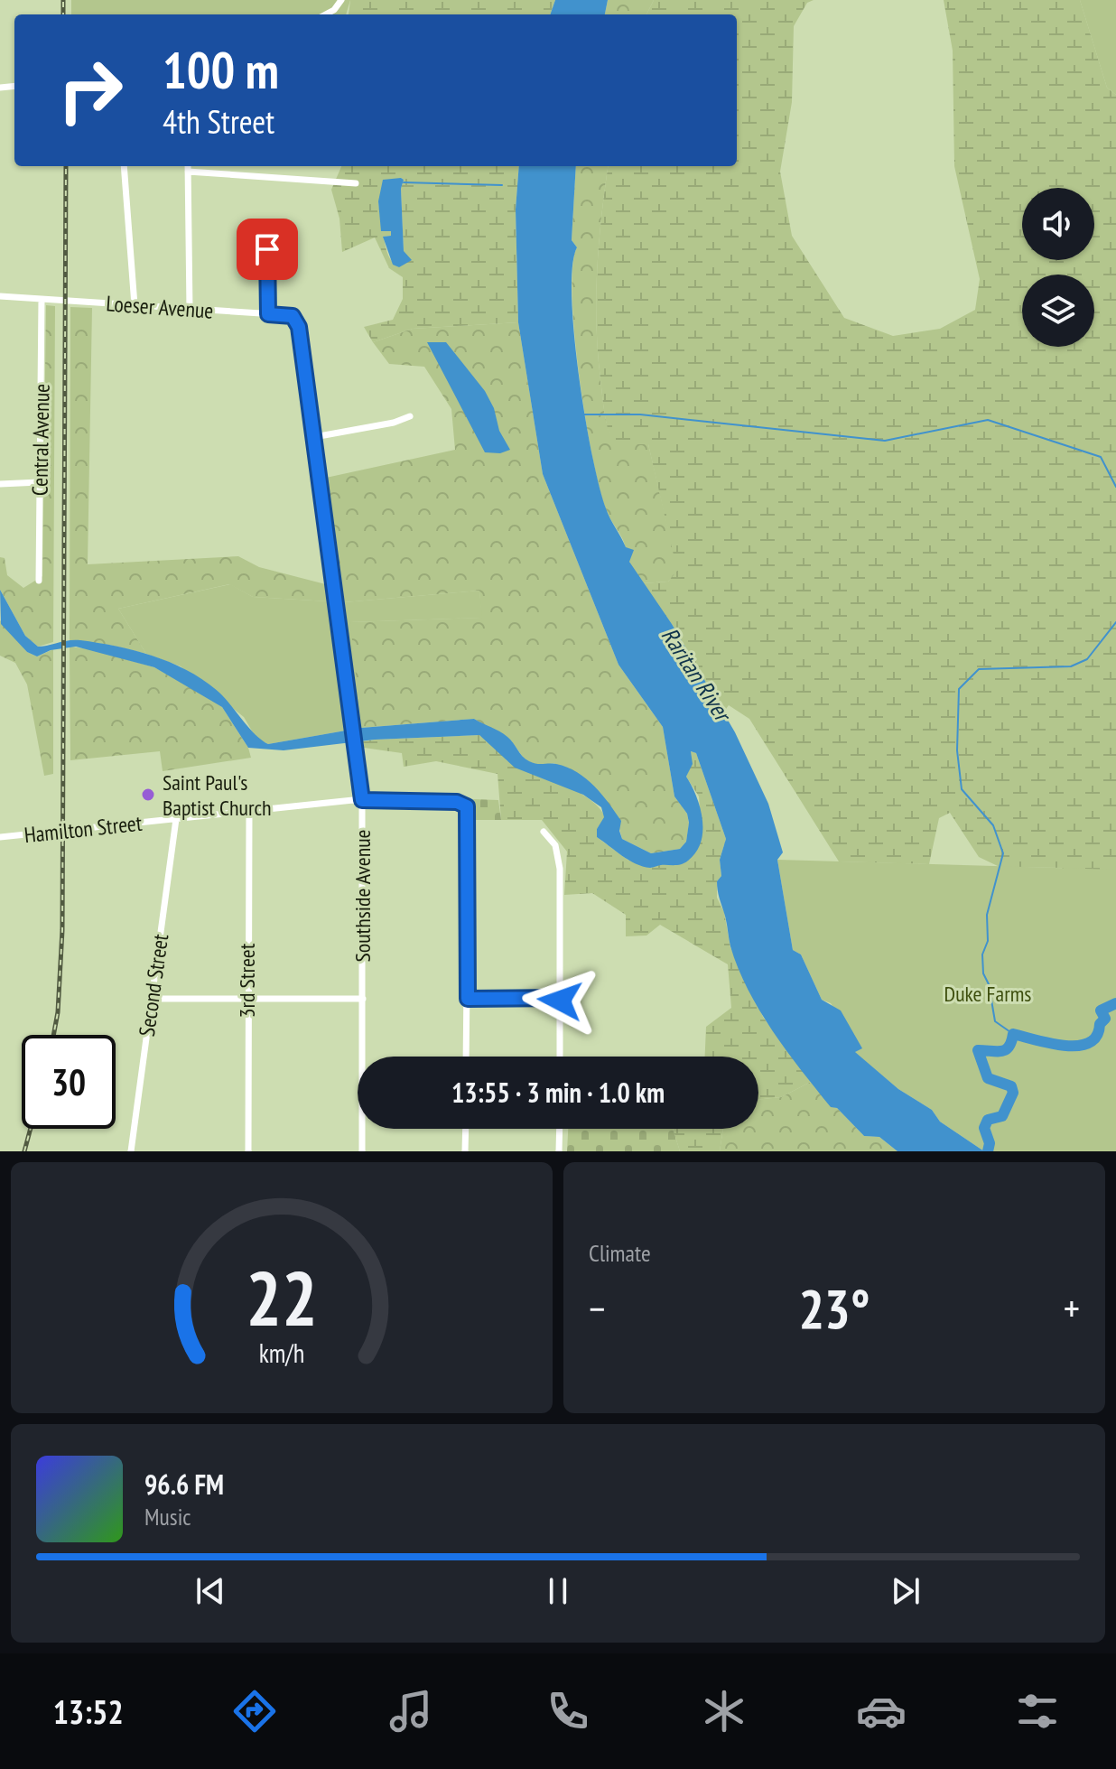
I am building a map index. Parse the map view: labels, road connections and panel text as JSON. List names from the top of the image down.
{
  "streets": {
    "street": [
      "Loeser Avenue",
      "Central Avenue",
      "Hamilton Street",
      "Southside Avenue",
      "3rd Street",
      "Second Street"
    ]
  },
  "crossings": [
    ["Loeser Avenue", "Central Avenue"],
    ["Loeser Avenue", "Southside Avenue"],
    ["Hamilton Street", "Southside Avenue"],
    ["Hamilton Street", "3rd Street"],
    ["Hamilton Street", "Second Street"]
  ],
  "water": ["Raritan River"],
  "parks": ["Duke Farms"],
  "places": ["Saint Paul's Baptist Church"],
  "page": {
    "turn": ["100 m", "4th Street"],
    "limit": "30",
    "trip": "13:55 · 3 min · 1.0 km",
    "tile": "Climate",
    "heat": ["−", "23°", "+"],
    "song": ["96.6 FM", "Music"],
    "tabs": "13:52",
    "gauge": ["22", "km/h"]
  }
}
